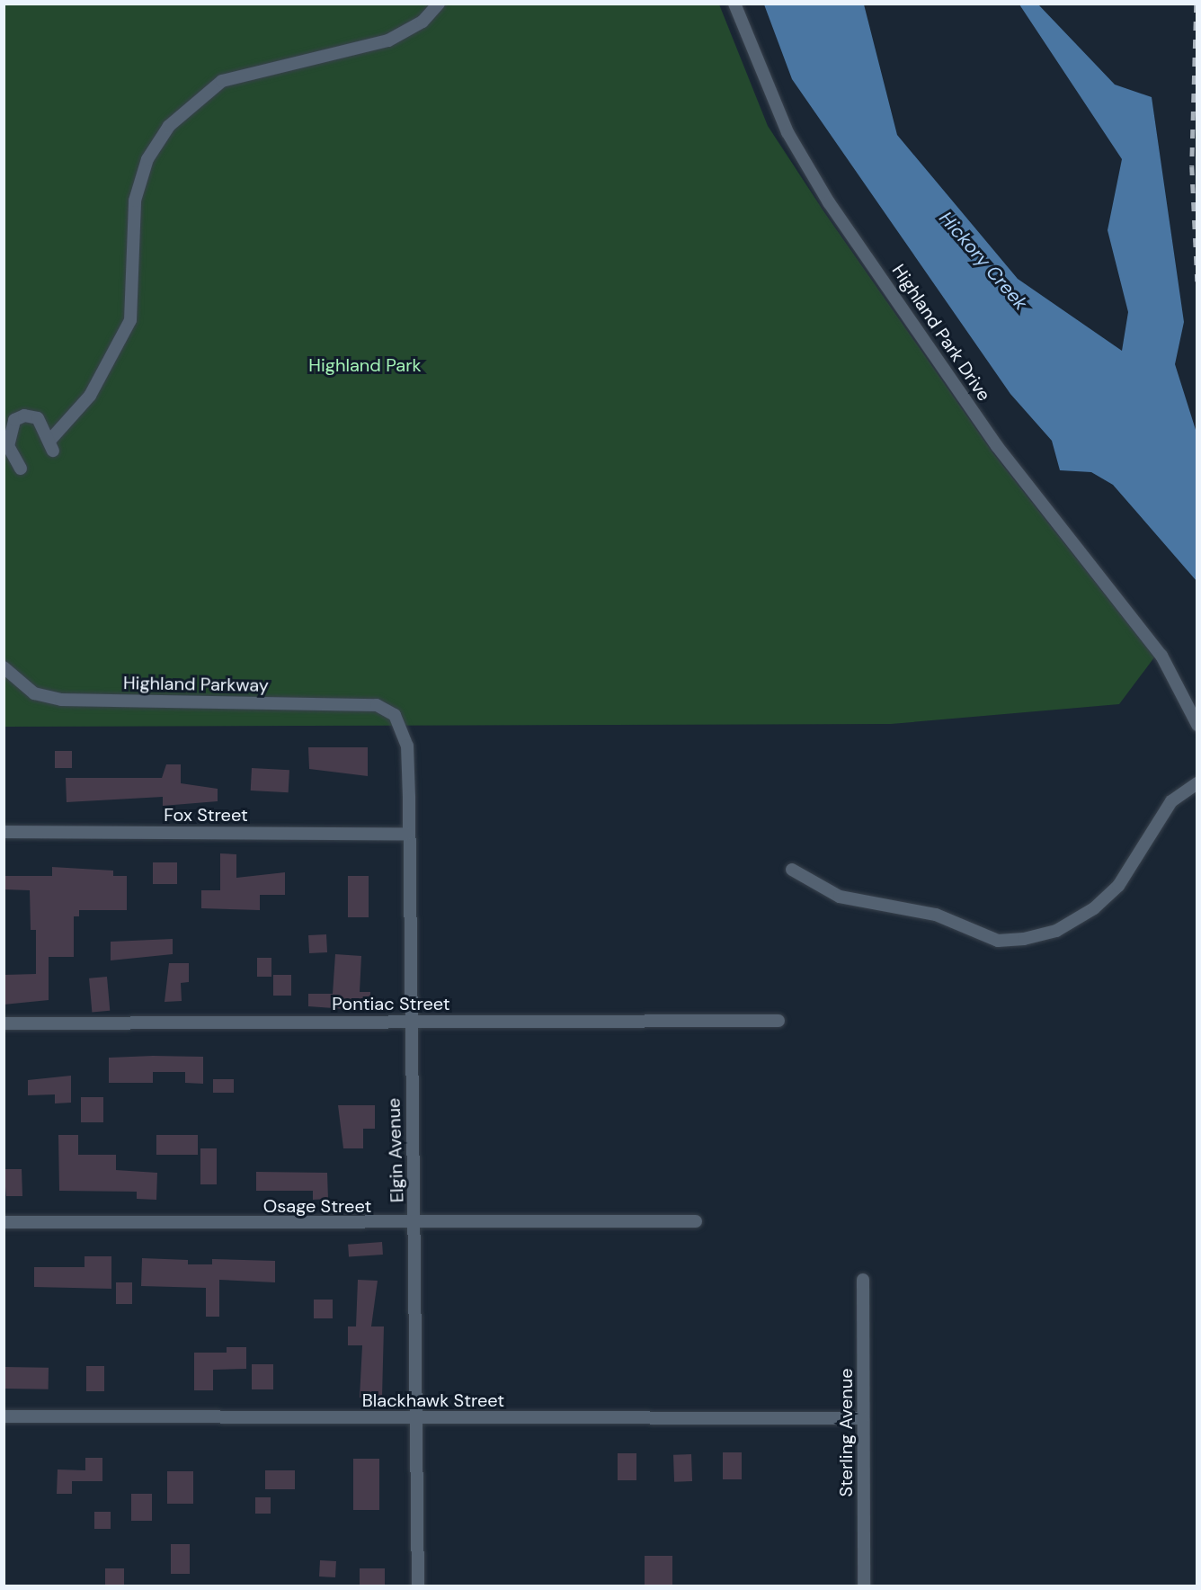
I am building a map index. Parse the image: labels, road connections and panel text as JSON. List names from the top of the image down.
{
  "streets": {
    "street": [
      "Highland Park Drive",
      "Highland Parkway",
      "Fox Street",
      "Pontiac Street",
      "Elgin Avenue",
      "Osage Street",
      "Blackhawk Street",
      "Sterling Avenue"
    ]
  },
  "crossings": [
    ["Highland Parkway", "Elgin Avenue"],
    ["Fox Street", "Elgin Avenue"],
    ["Pontiac Street", "Elgin Avenue"],
    ["Elgin Avenue", "Osage Street"],
    ["Elgin Avenue", "Blackhawk Street"],
    ["Blackhawk Street", "Sterling Avenue"]
  ],
  "water": ["Hickory Creek"],
  "parks": ["Highland Park"]
}
